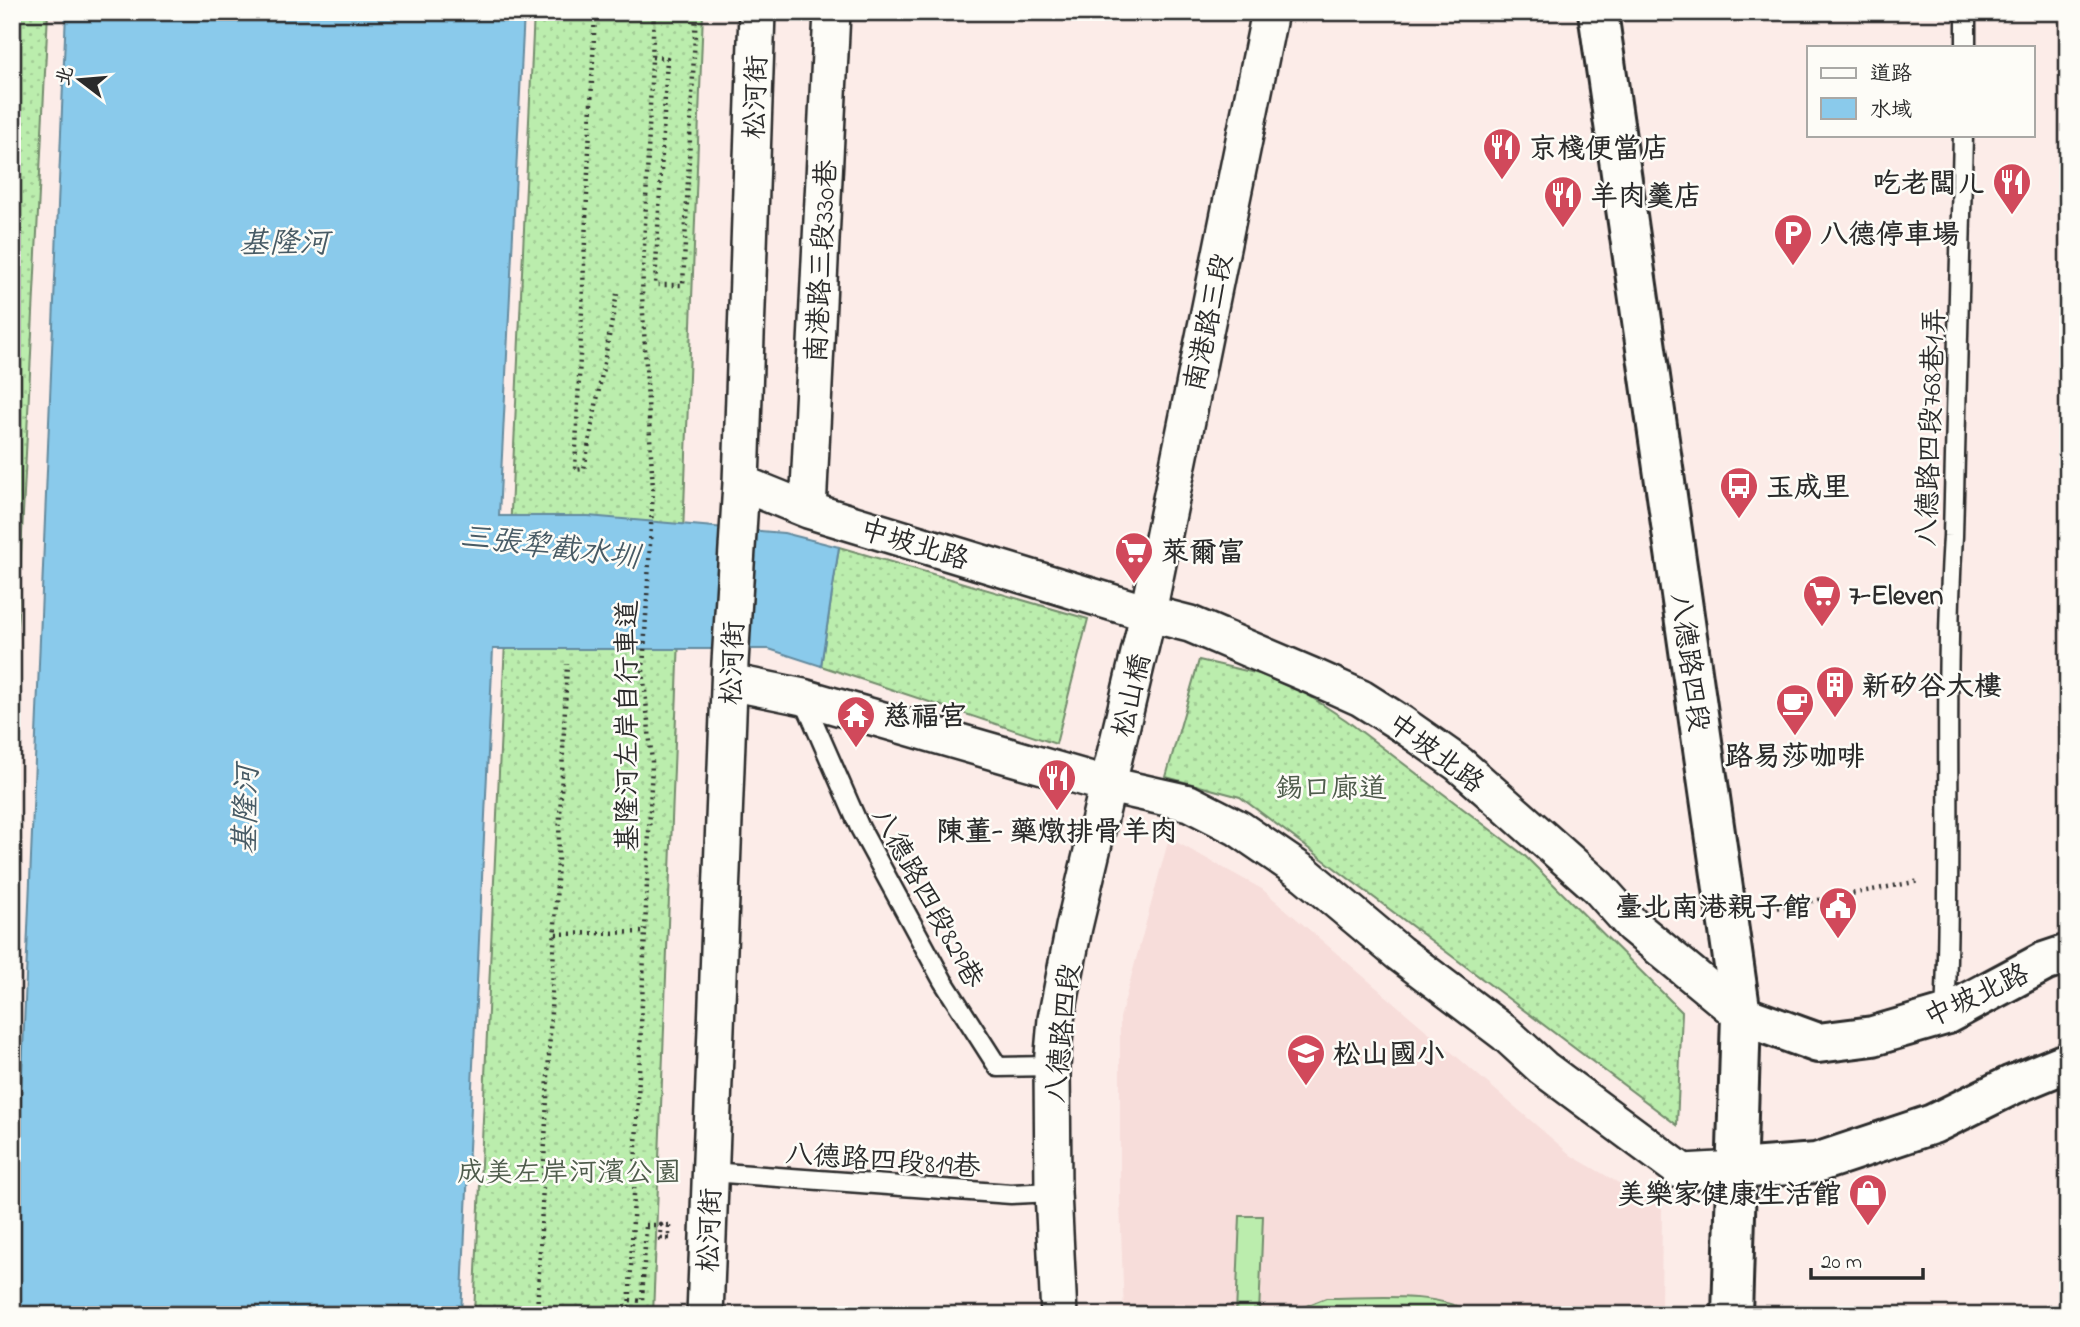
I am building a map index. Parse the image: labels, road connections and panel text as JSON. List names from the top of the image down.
{
  "streets": {
    "main road": ["中坡北路", "八德路四段"],
    "street": [
      "松河街",
      "南港路三段330巷",
      "南港路三段",
      "松山橋"
    ],
    "lane": ["八德路四段768巷1弄", "八德路四段829巷", "八德路四段819巷"],
    "path": ["基隆河左岸自行車道"]
  },
  "crossings": [
    ["松河街", "中坡北路"],
    ["松河街", "八德路四段819巷"],
    ["南港路三段330巷", "中坡北路"],
    ["南港路三段", "中坡北路"],
    ["南港路三段", "松山橋"],
    ["八德路四段768巷1弄", "中坡北路"],
    ["中坡北路", "八德路四段"],
    ["中坡北路", "松山橋"],
    ["八德路四段", "松山橋"],
    ["八德路四段", "八德路四段829巷"],
    ["八德路四段", "八德路四段819巷"]
  ],
  "water": ["基隆河", "三張犂截水圳"],
  "parks": ["錫口廊道", "成美左岸河濱公園"],
  "places": {
    "restaurant": [
      "京棧便當店",
      "吃老闆ㄦ",
      "羊肉羹店",
      "陳董- 藥燉排骨羊肉"
    ],
    "parking": ["八德停車場"],
    "bus stop": ["玉成里"],
    "supermarket": ["萊爾富", "7-Eleven"],
    "building": ["新矽谷大樓"],
    "cafe": ["路易莎咖啡"],
    "temple": ["慈福宮"],
    "public building": ["臺北南港親子館"],
    "school or university": ["松山國小"],
    "shop": ["美樂家健康生活館"]
  },
  "legend": ["道路", "水域"],
  "scale_bar": "20 m",
  "north": "left"
}
